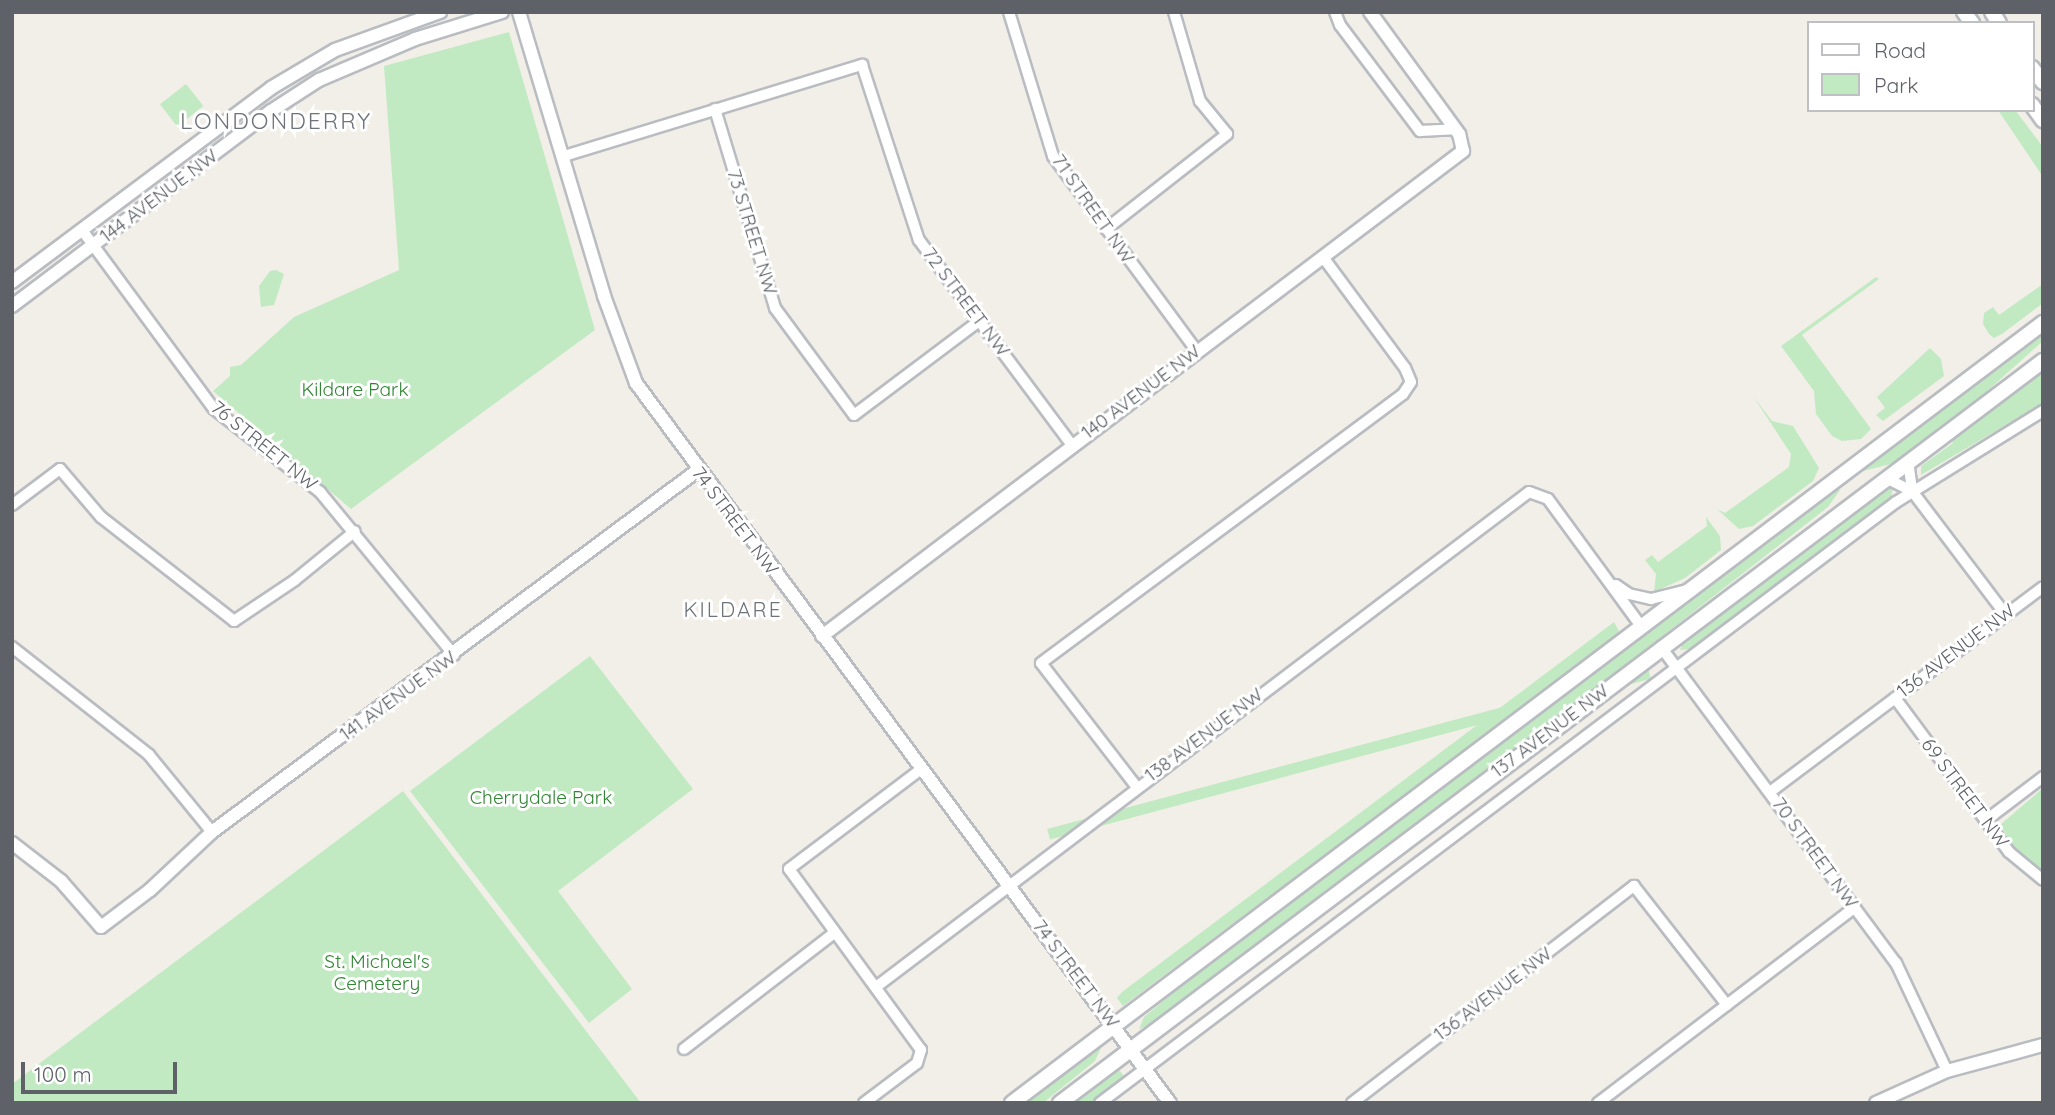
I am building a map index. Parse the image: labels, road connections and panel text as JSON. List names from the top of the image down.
{
  "streets": {
    "main road": ["137 AVENUE NW"],
    "street": [
      "144 AVENUE NW",
      "71 STREET NW",
      "73 STREET NW",
      "72 STREET NW",
      "140 AVENUE NW",
      "76 STREET NW",
      "74 STREET NW",
      "136 AVENUE NW",
      "141 AVENUE NW",
      "138 AVENUE NW",
      "69 STREET NW",
      "70 STREET NW"
    ]
  },
  "crossings": [
    ["144 AVENUE NW", "76 STREET NW"],
    ["71 STREET NW", "140 AVENUE NW"],
    ["73 STREET NW", "72 STREET NW"],
    ["72 STREET NW", "140 AVENUE NW"],
    ["140 AVENUE NW", "74 STREET NW"],
    ["76 STREET NW", "141 AVENUE NW"],
    ["74 STREET NW", "141 AVENUE NW"],
    ["74 STREET NW", "137 AVENUE NW"],
    ["74 STREET NW", "138 AVENUE NW"],
    ["136 AVENUE NW", "69 STREET NW"],
    ["136 AVENUE NW", "70 STREET NW"],
    ["137 AVENUE NW", "138 AVENUE NW"],
    ["137 AVENUE NW", "70 STREET NW"]
  ],
  "districts": ["LONDONDERRY", "KILDARE"],
  "parks": ["Kildare Park", "Cherrydale Park", "St. Michael's Cemetery"],
  "legend": ["Road", "Park"],
  "scale_bar": "100 m"
}
